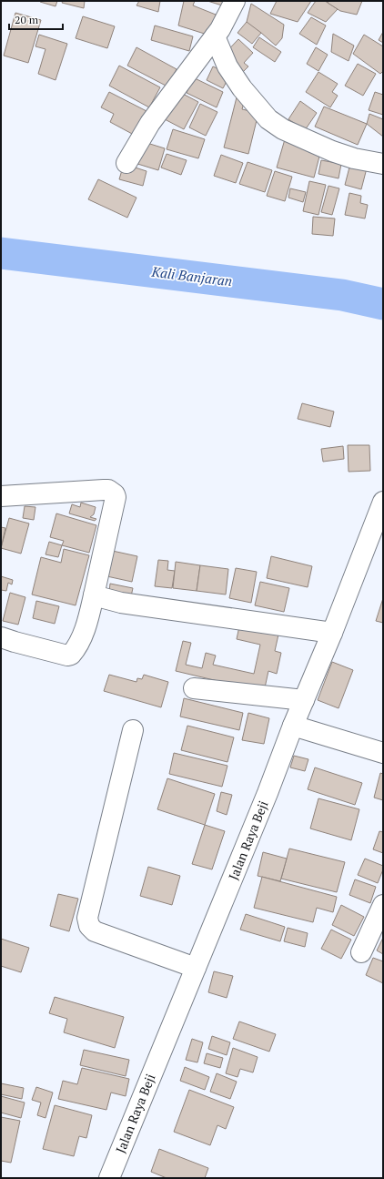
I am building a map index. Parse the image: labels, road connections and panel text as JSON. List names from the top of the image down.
{
  "streets": {
    "street": ["Jalan Raya Beji"]
  },
  "water": ["Kali Banjaran"],
  "scale_bar": "20 m"
}
